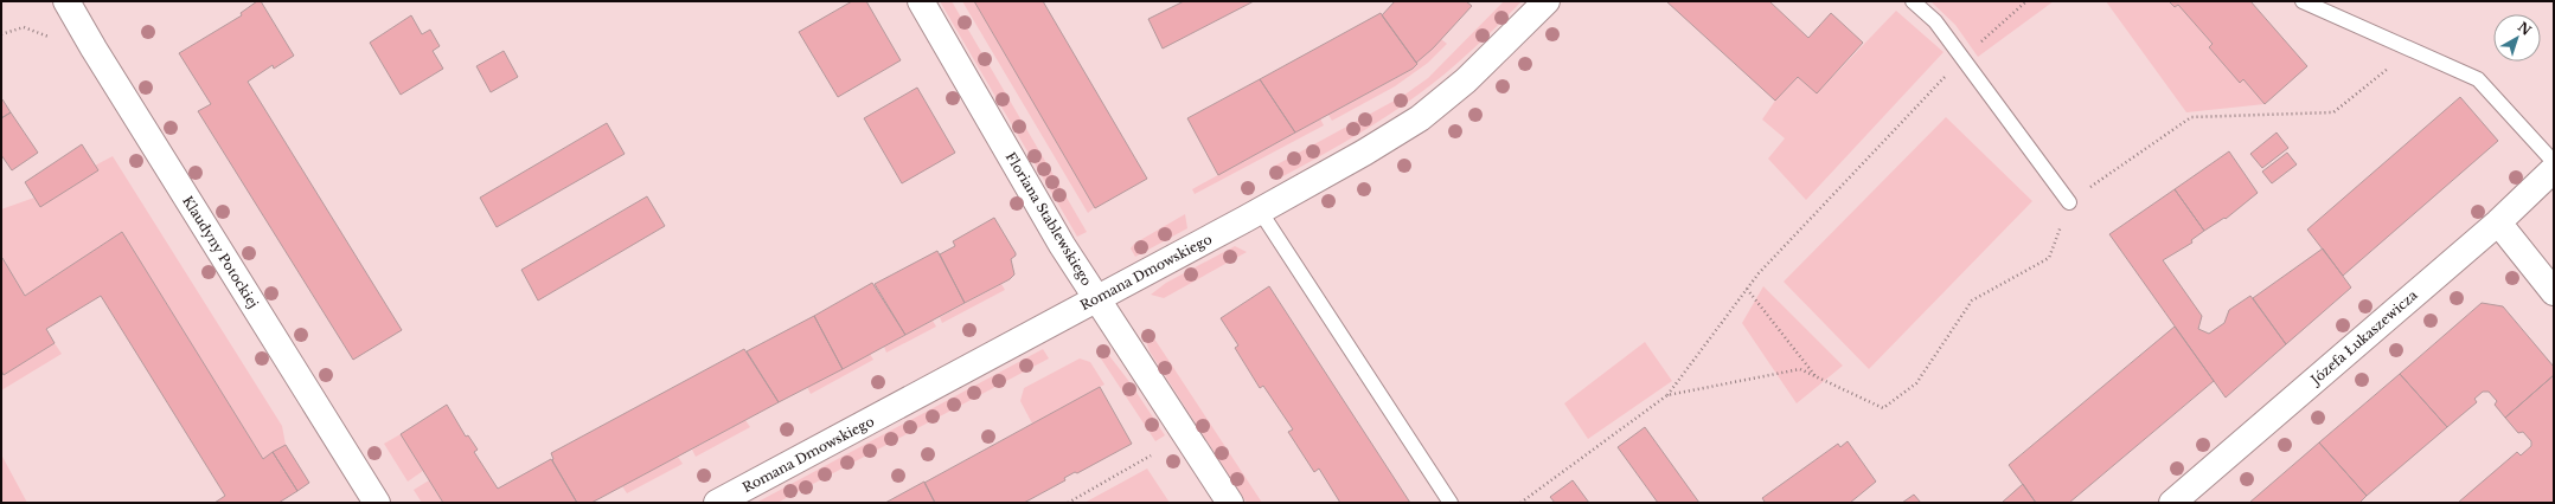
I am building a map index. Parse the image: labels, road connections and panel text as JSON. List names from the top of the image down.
{
  "streets": {
    "street": [
      "Floriana Stablewskiego",
      "Klaudyny Potockiej",
      "Romana Dmowskiego",
      "Józefa Łukaszewicza"
    ]
  },
  "crossings": [
    ["Floriana Stablewskiego", "Romana Dmowskiego"]
  ],
  "north": "top right"
}
